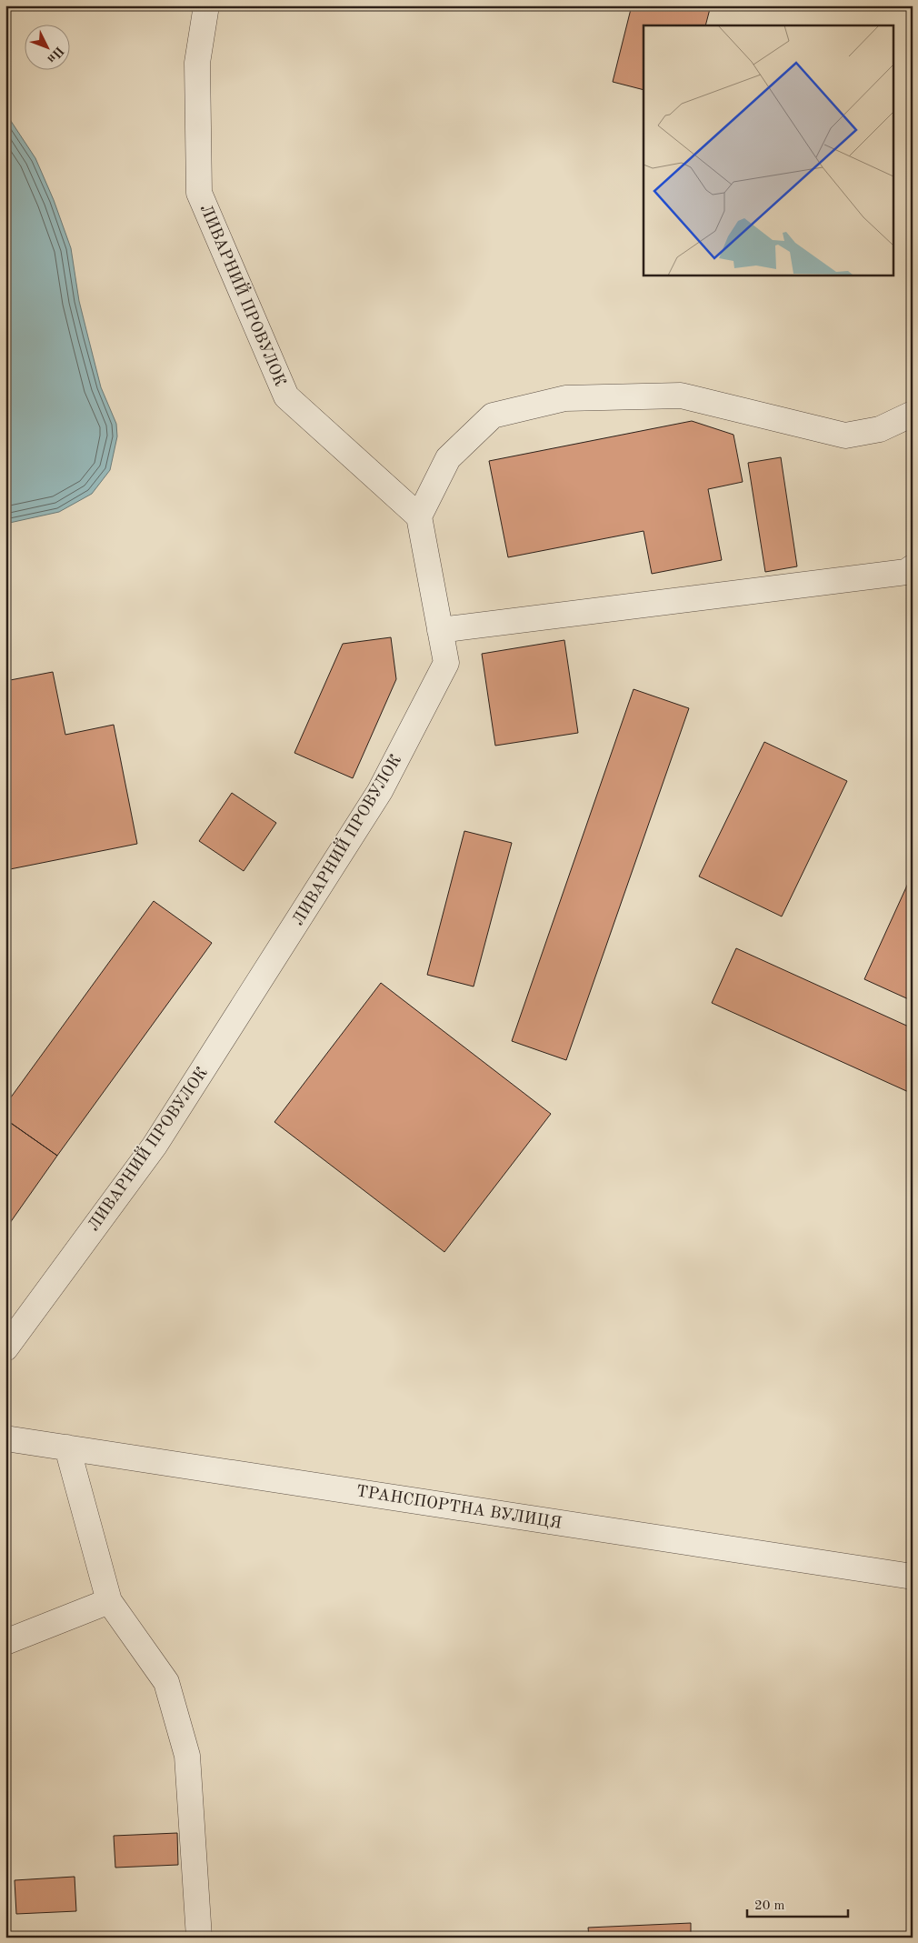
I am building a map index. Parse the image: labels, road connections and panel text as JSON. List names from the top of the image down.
{
  "streets": {
    "street": ["ЛИВАРНИЙ ПРОВУЛОК", "ТРАНСПОРТНА ВУЛИЦЯ"]
  },
  "scale_bar": "20 m",
  "north": "bottom right"
}
